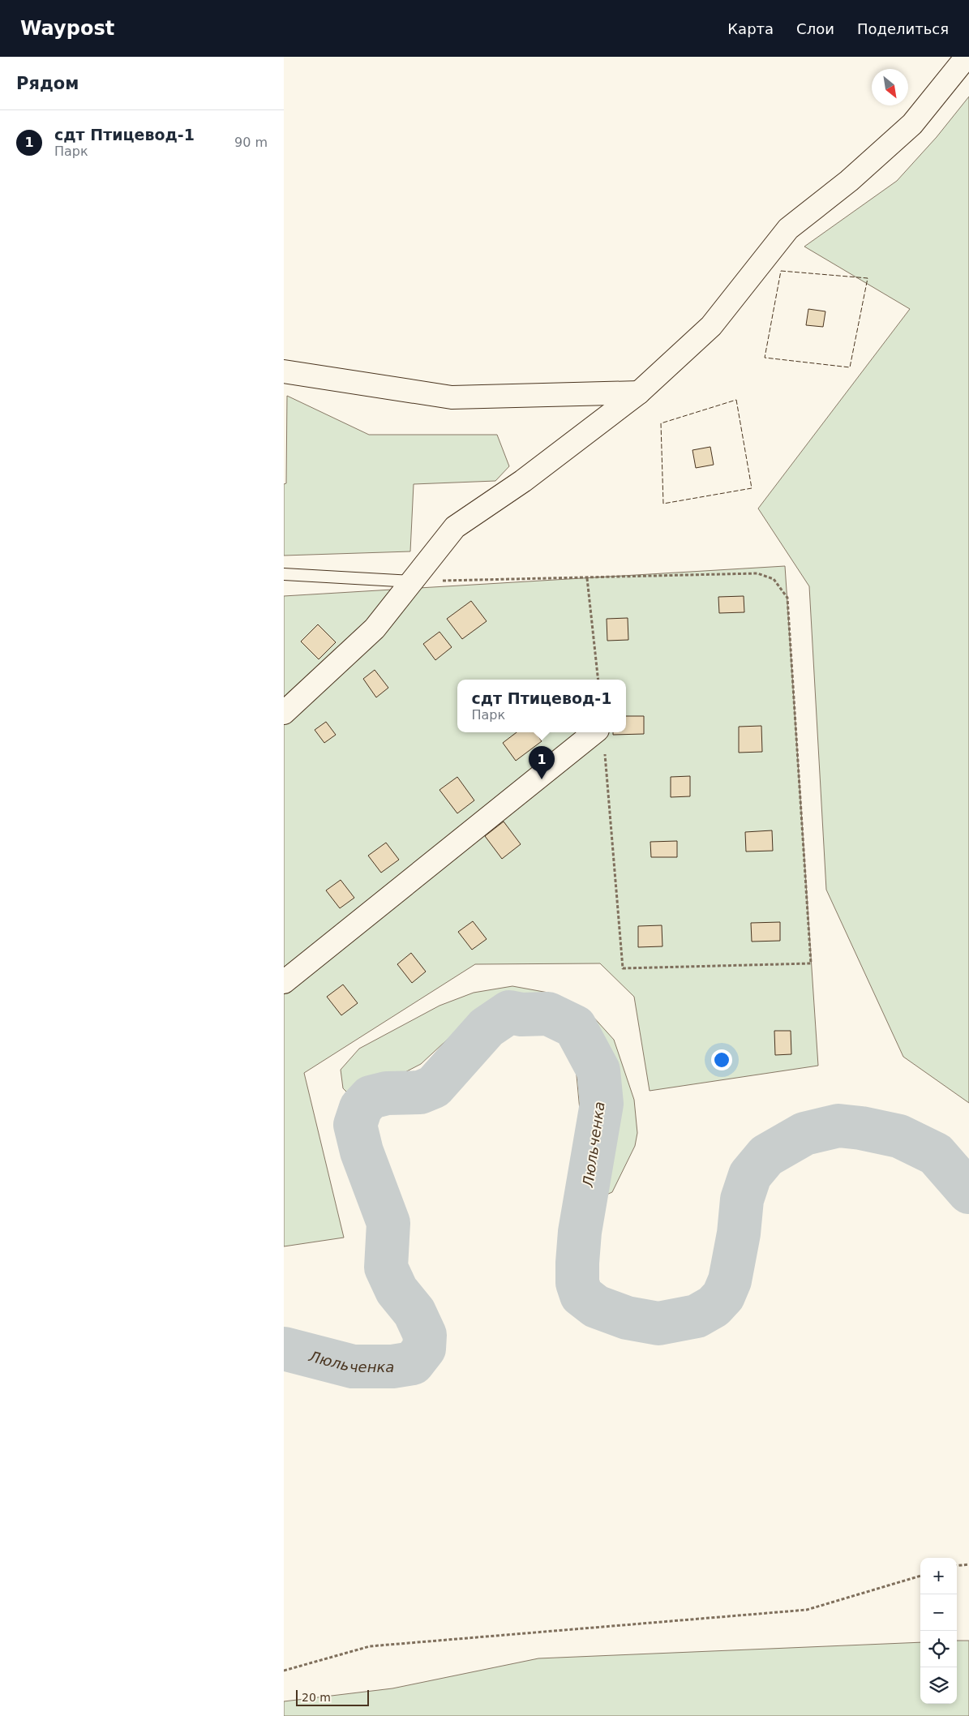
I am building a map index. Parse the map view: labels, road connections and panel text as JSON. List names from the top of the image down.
{
  "water": ["Люльченка"],
  "scale_bar": "20 m",
  "north": "bottom right",
  "page": {
    "header": "Waypost",
    "nav": ["Карта", "Слои", "Поделиться"],
    "heading": "Рядом",
    "list": [
      {
        "mark": "1",
        "name": "сдт Птицевод-1",
        "note": "Парк",
        "value": "90 m"
      }
    ],
    "popup": ["сдт Птицевод-1", "Парк"],
    "pins": "1",
    "map_buttons": ["+", "−"],
    "scale": "20 m"
  }
}
